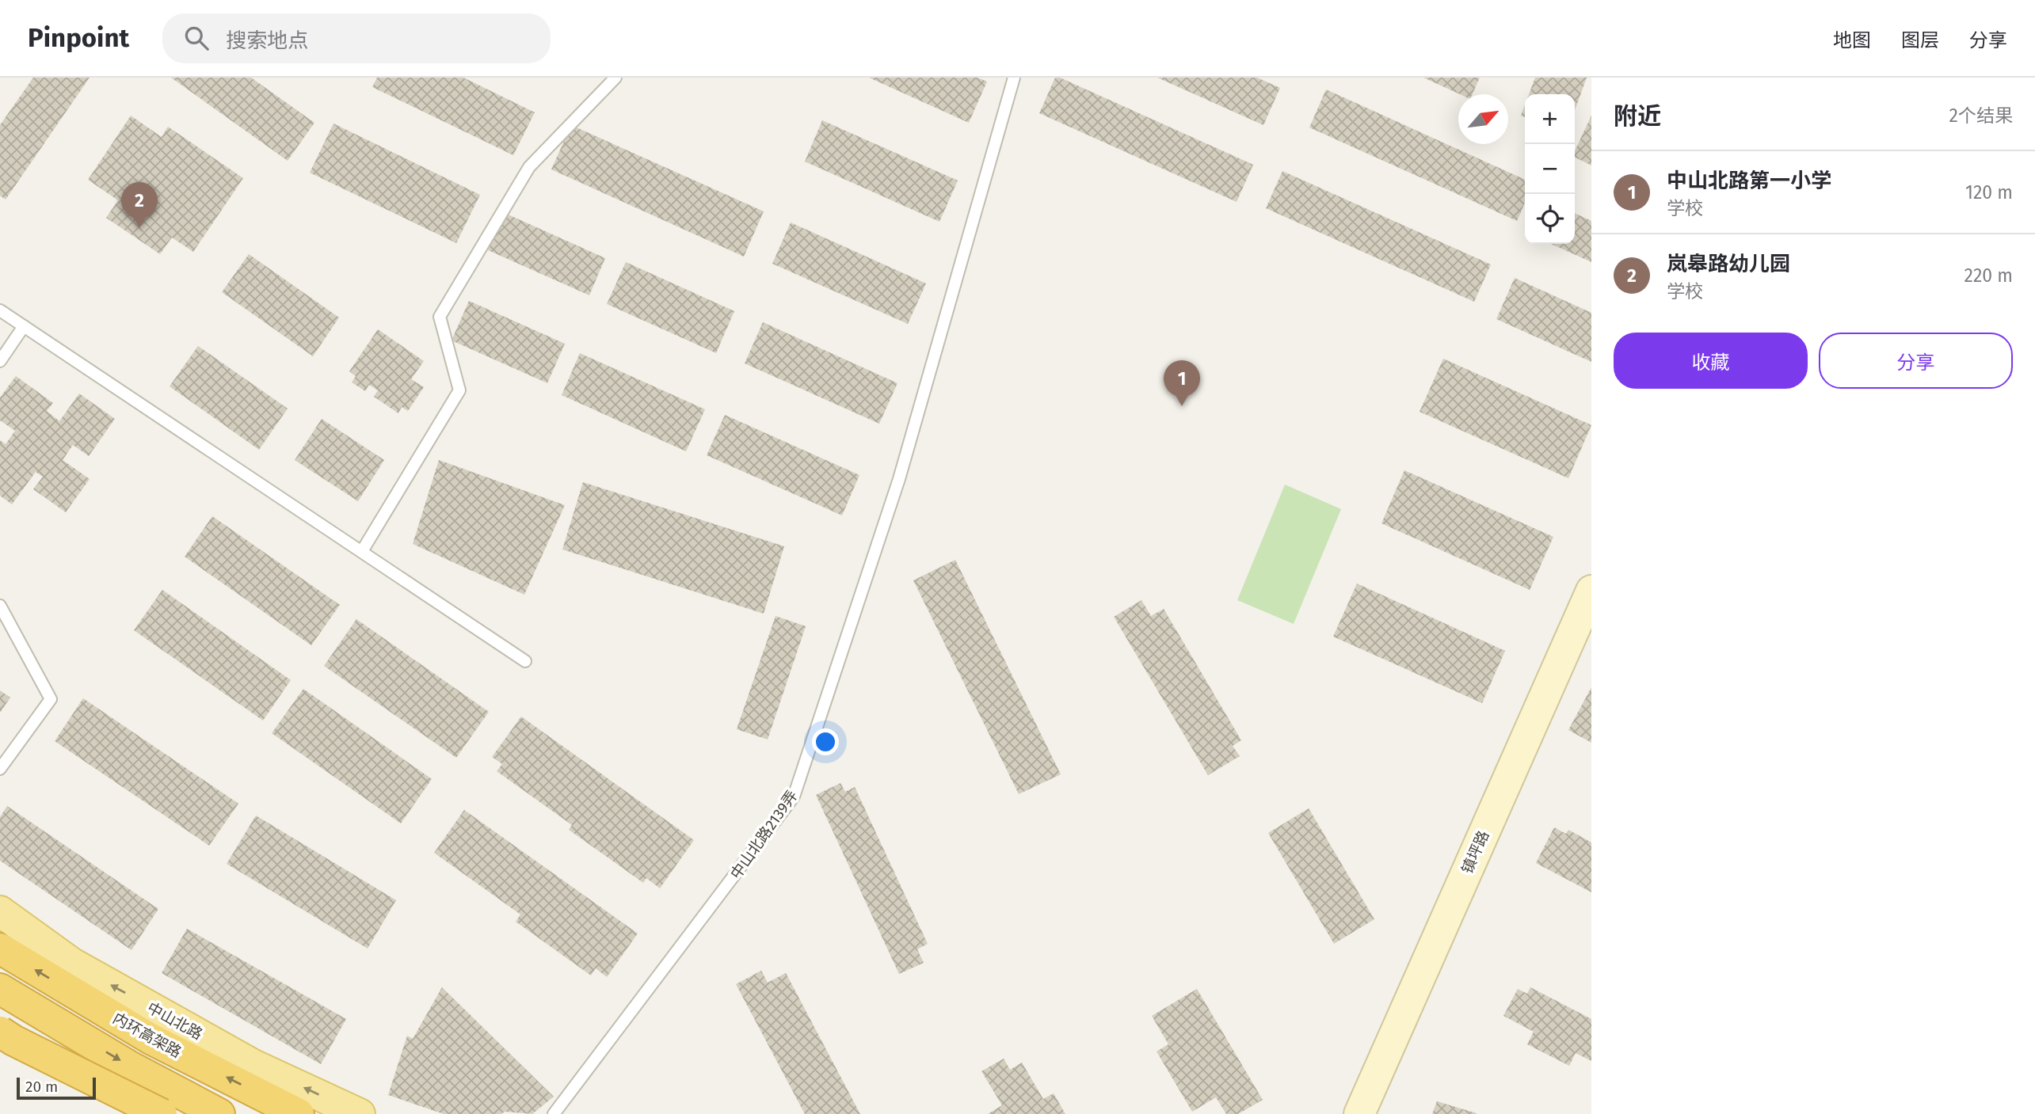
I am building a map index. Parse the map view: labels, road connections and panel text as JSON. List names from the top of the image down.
{
  "streets": {
    "highway": ["内环高架路"],
    "main road": ["中山北路"],
    "street": ["镇坪路"],
    "lane": ["中山北路2139弄"]
  },
  "scale_bar": "20 m",
  "north": "top right",
  "page": {
    "header": "Pinpoint",
    "search": "搜索地点",
    "nav": ["地图", "图层", "分享"],
    "heading": ["附近", "2个结果"],
    "map_buttons": ["+", "−"],
    "list": [
      {
        "mark": "1",
        "name": "中山北路第一小学",
        "note": "学校",
        "value": "120 m"
      },
      {
        "mark": "2",
        "name": "岚皋路幼儿园",
        "note": "学校",
        "value": "220 m"
      }
    ],
    "pins": ["2", "1"],
    "buttons": ["收藏", "分享"],
    "scale": "20 m"
  }
}
